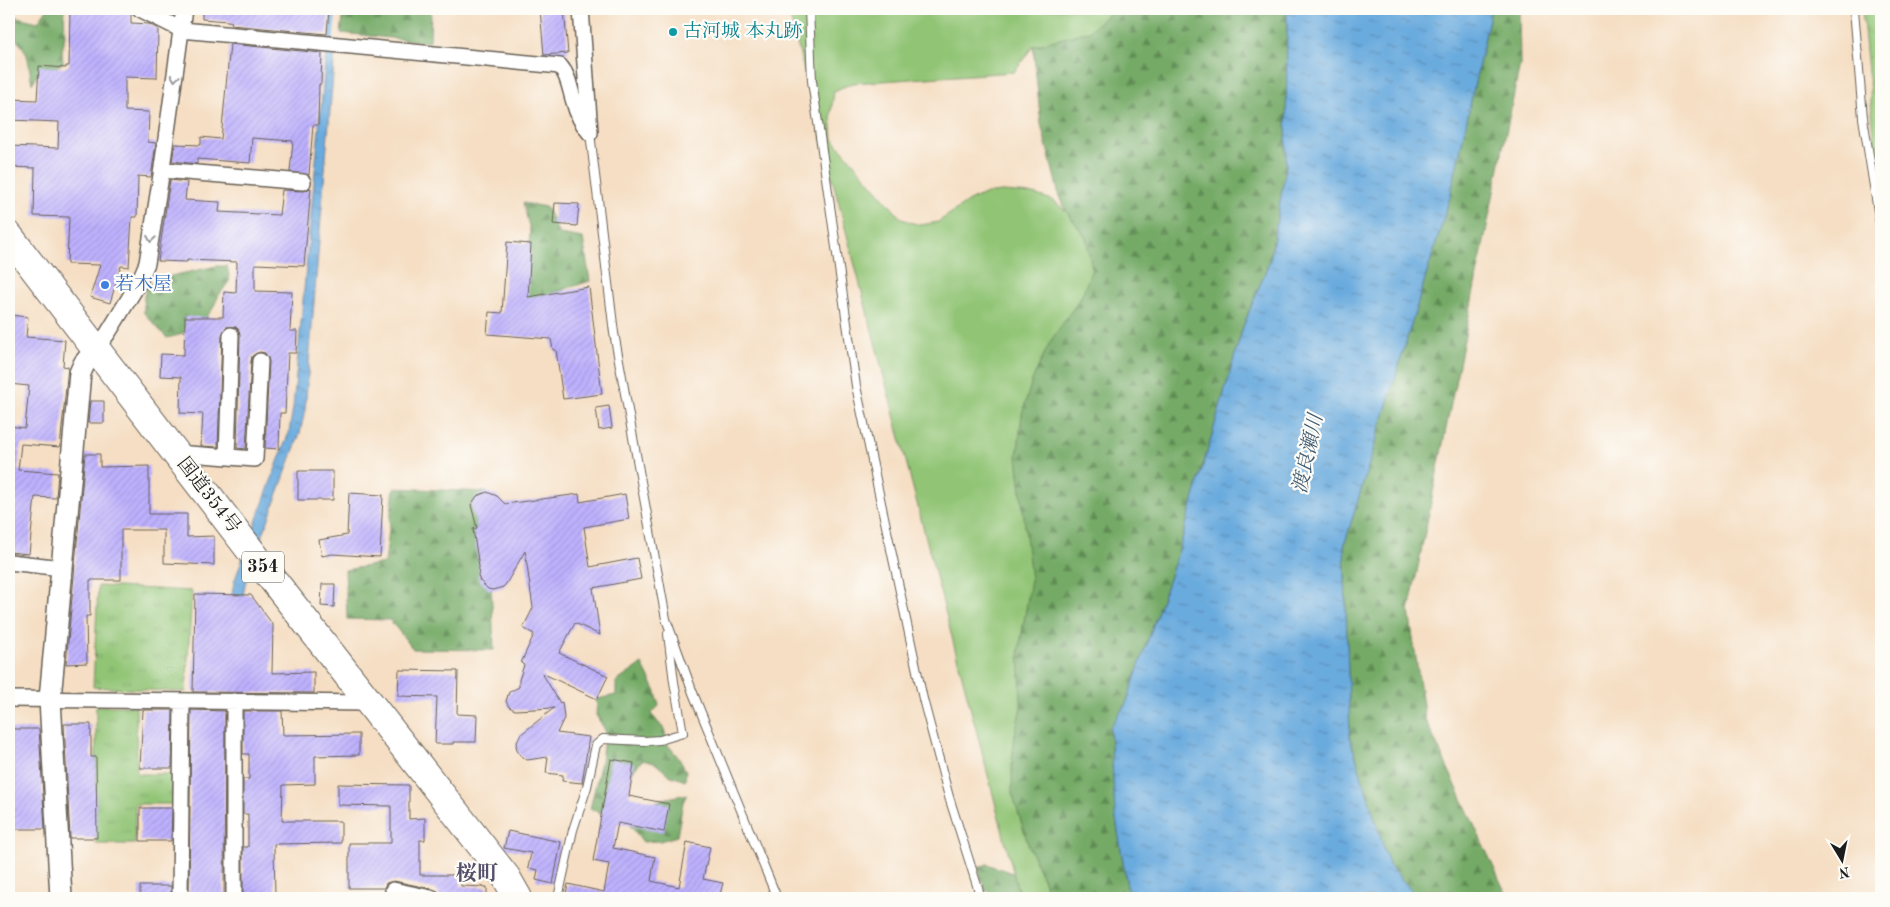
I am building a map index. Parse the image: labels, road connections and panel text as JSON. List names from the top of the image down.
{
  "streets": {
    "highway": ["国道354号", "354"]
  },
  "districts": ["桜町"],
  "water": ["渡良瀬川"],
  "places": ["古河城 本丸跡", "若木屋"],
  "north": "bottom"
}
